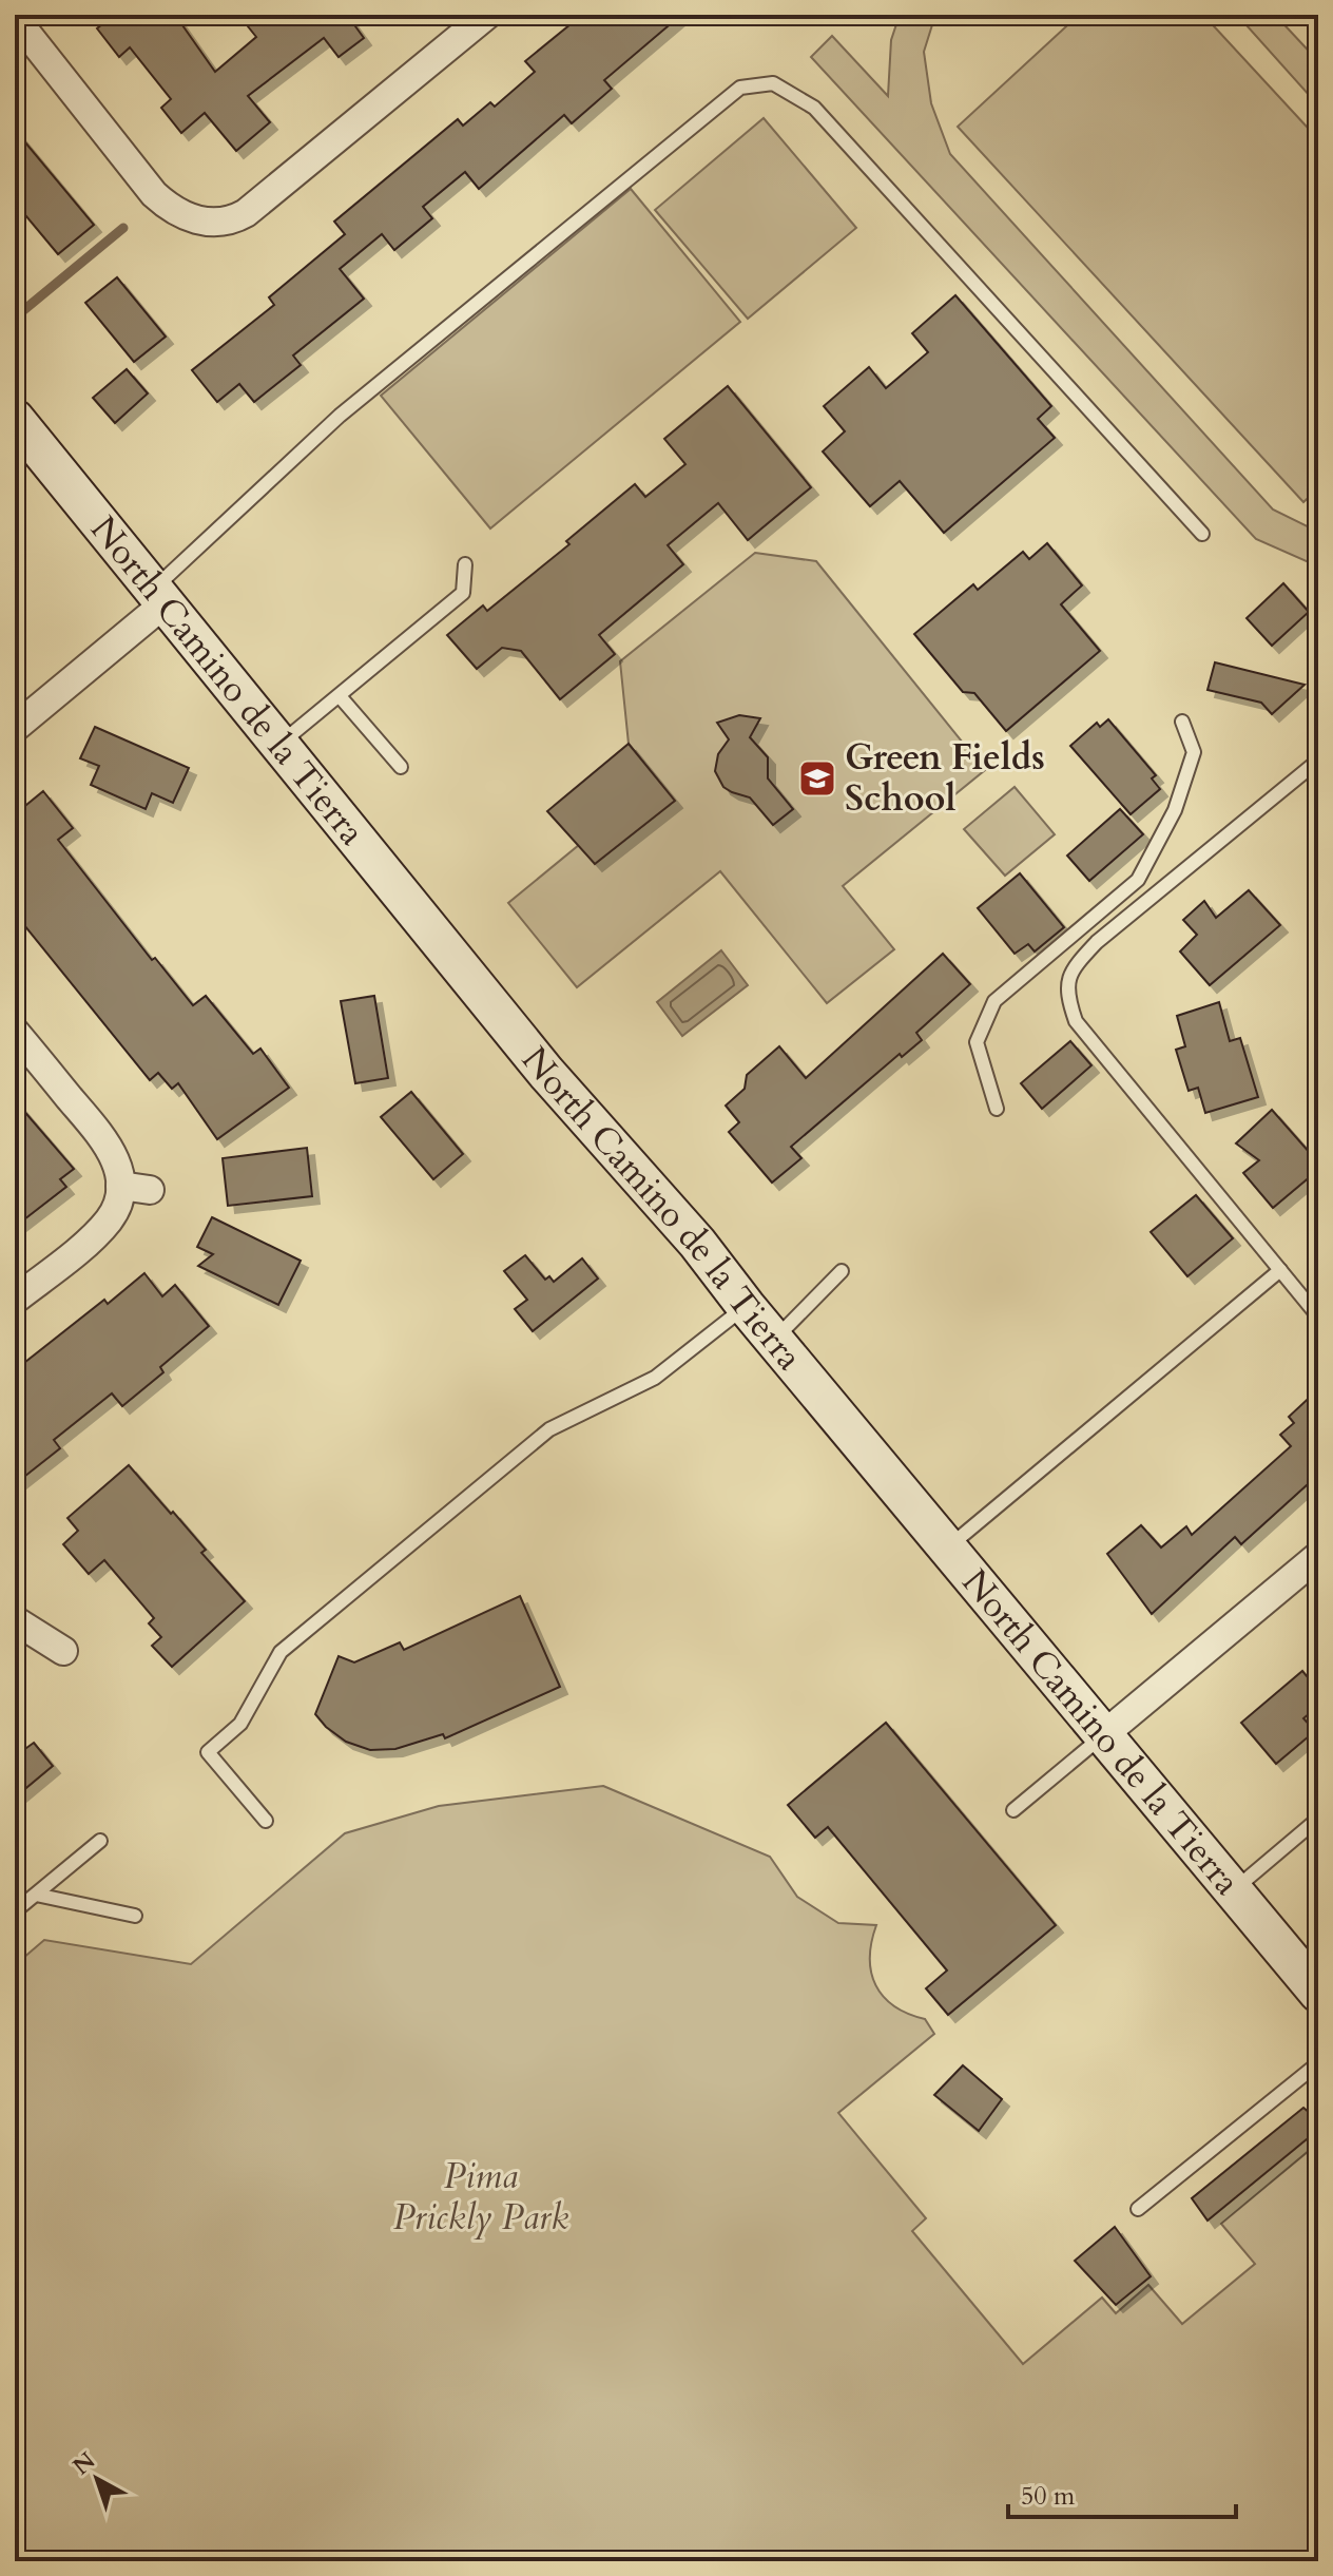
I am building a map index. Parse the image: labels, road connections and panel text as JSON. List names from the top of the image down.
{
  "streets": {
    "street": ["North Camino de la Tierra"]
  },
  "parks": ["Pima Prickly Park"],
  "places": {
    "school or university": ["Green Fields School"]
  },
  "scale_bar": "50 m",
  "north": "top left"
}
